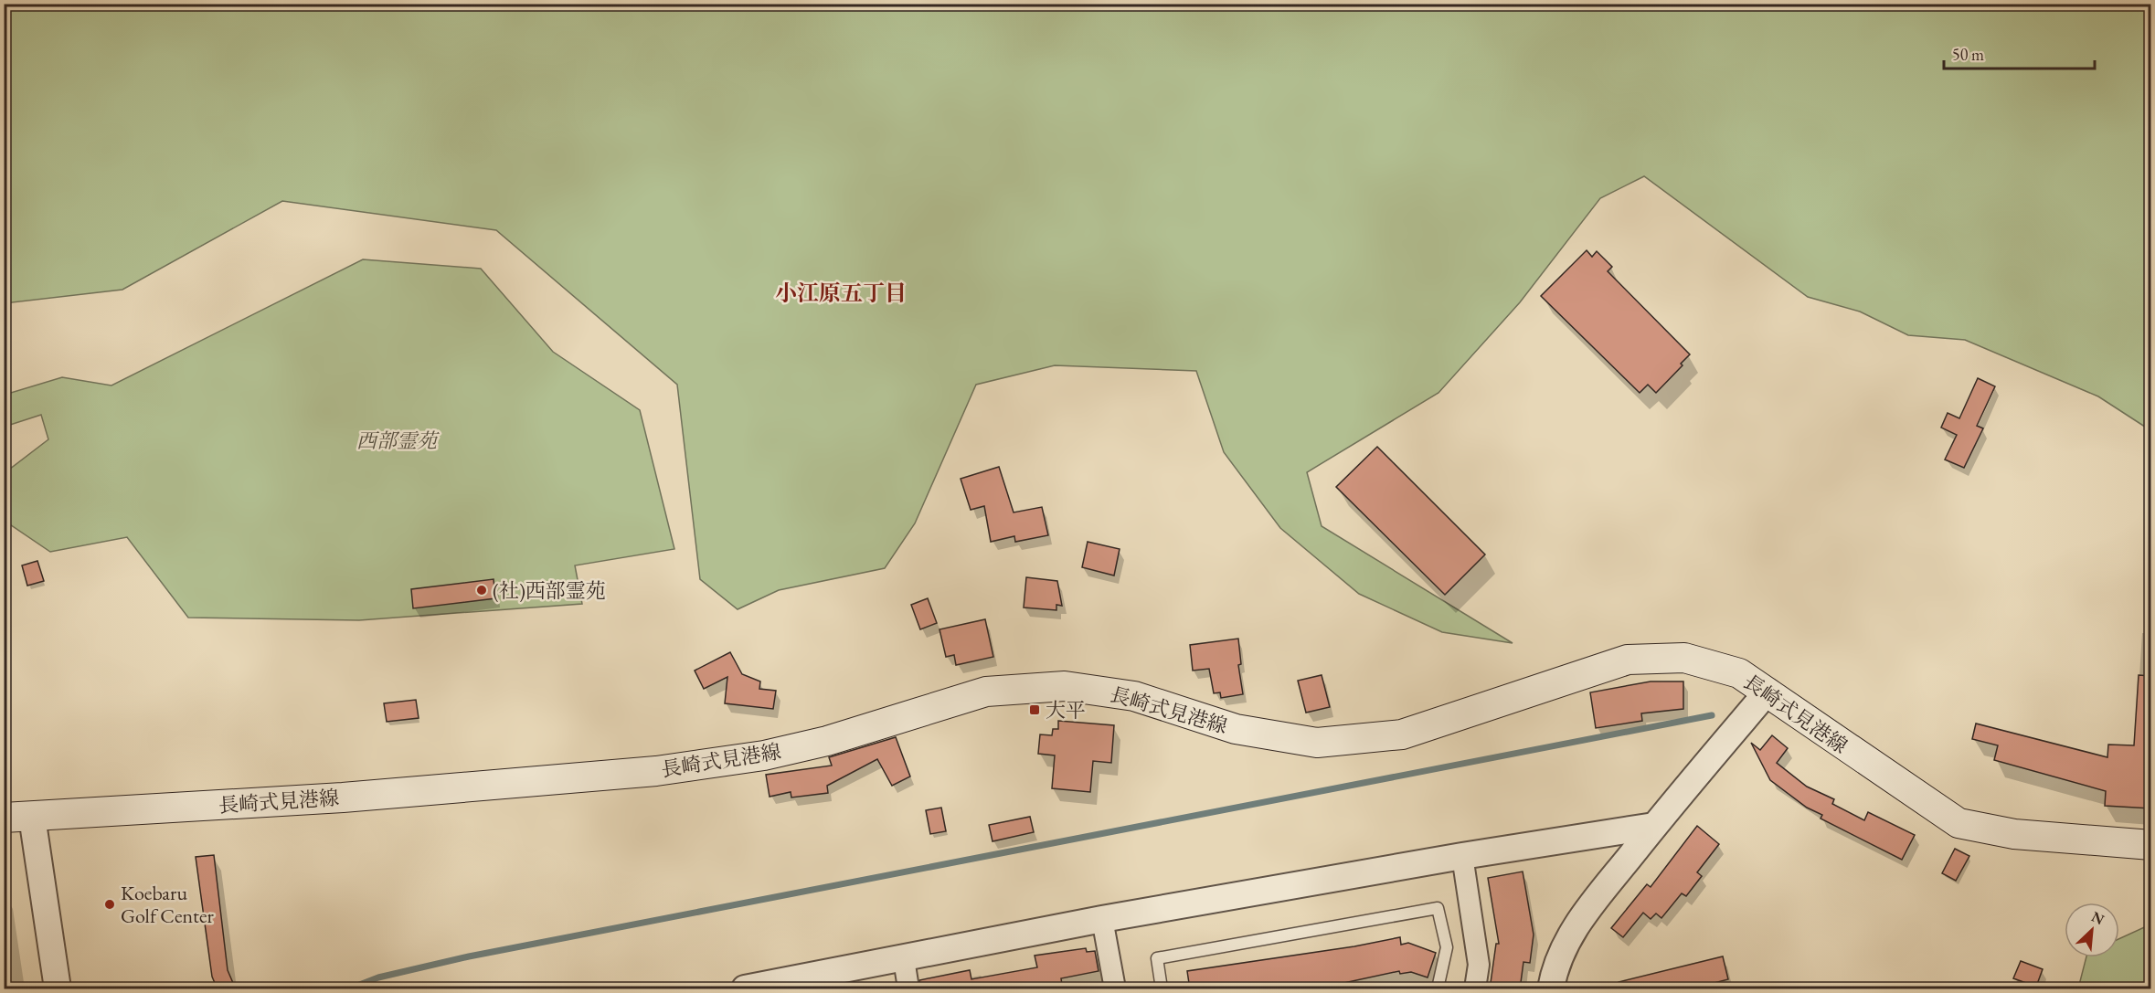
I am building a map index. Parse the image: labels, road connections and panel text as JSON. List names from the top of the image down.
{
  "streets": {
    "main road": ["長崎式見港線"]
  },
  "districts": ["小江原五丁目"],
  "parks": ["西部霊苑"],
  "places": {
    "other": ["(社)西部霊苑", "Koebaru Golf Center"],
    "transit": ["大平"]
  },
  "scale_bar": "50 m",
  "north": "top right"
}
